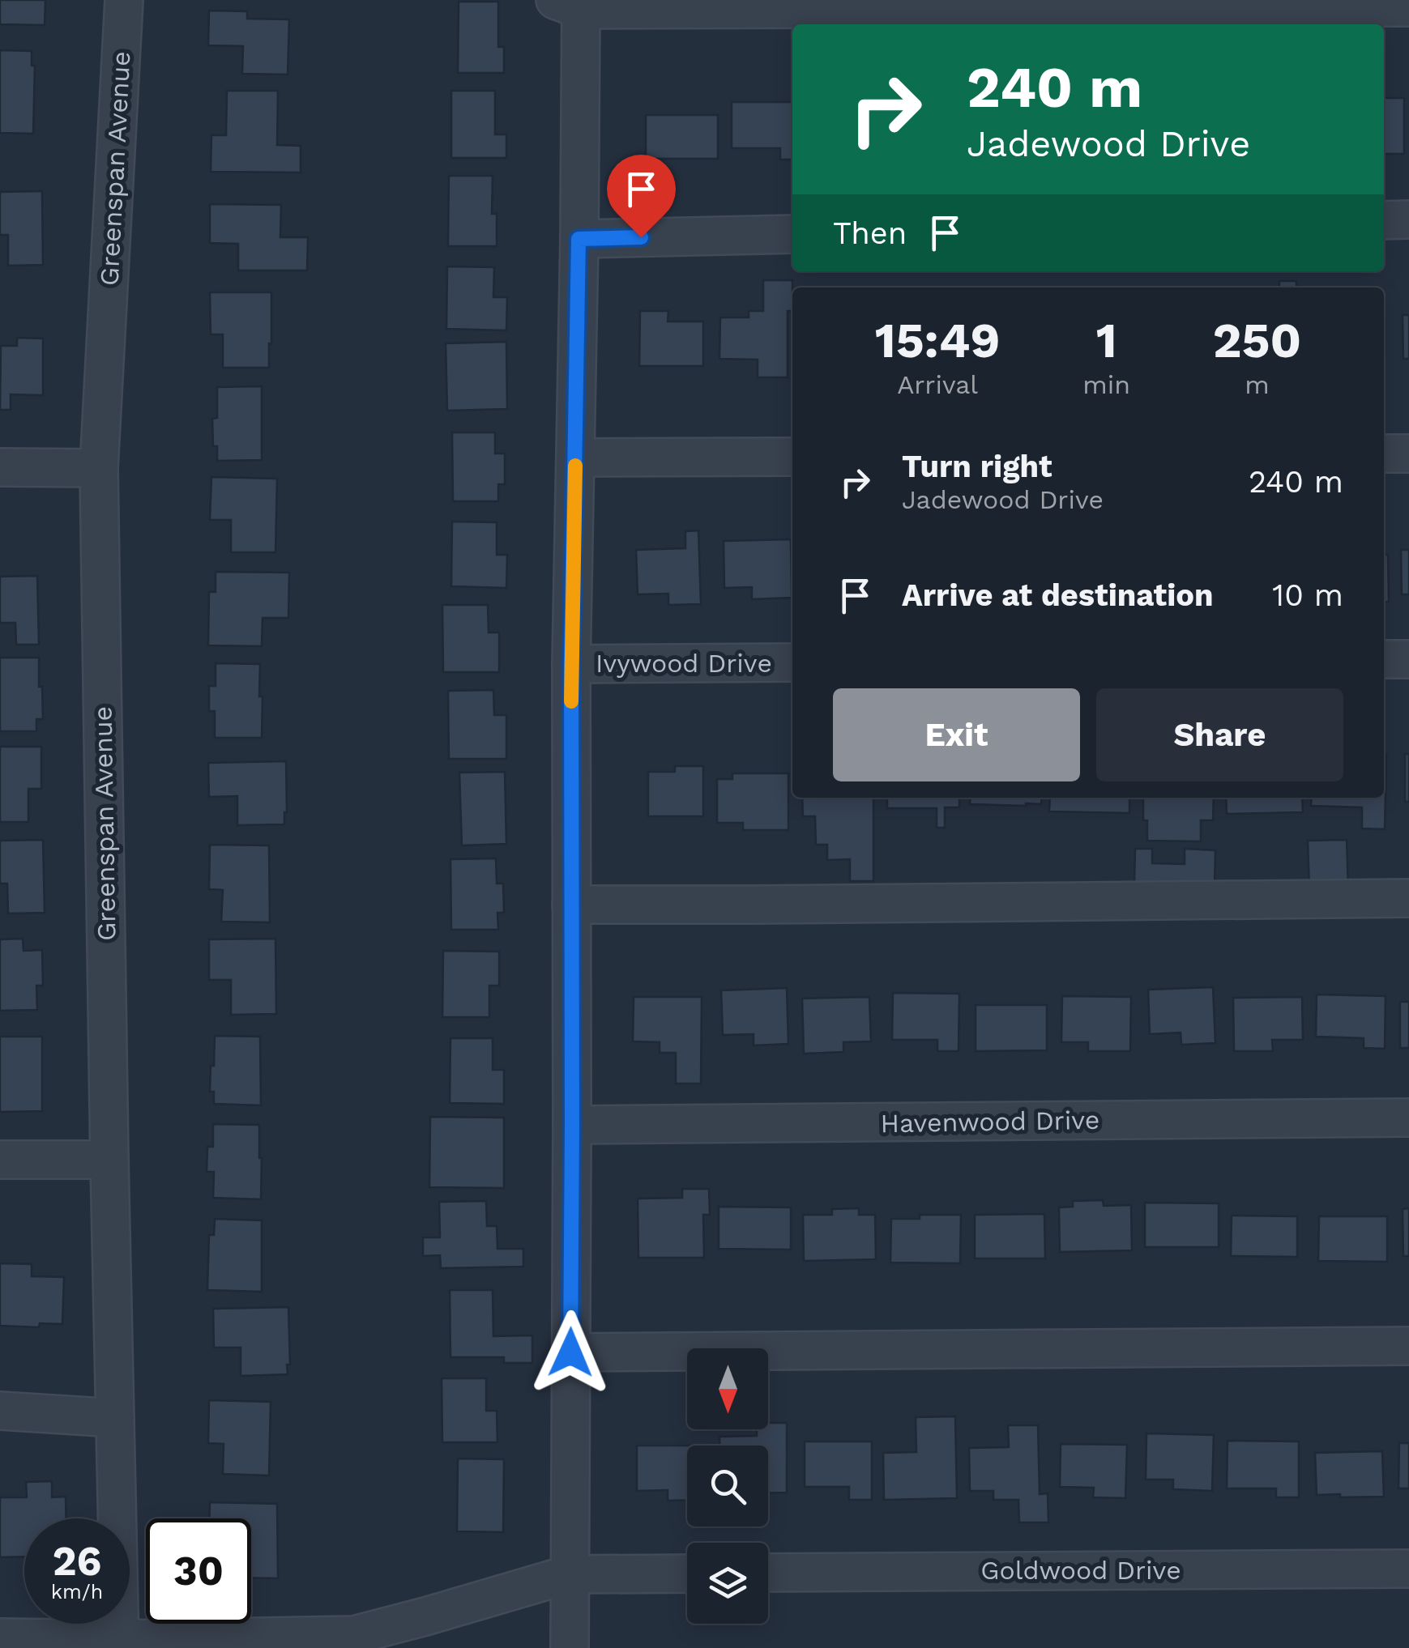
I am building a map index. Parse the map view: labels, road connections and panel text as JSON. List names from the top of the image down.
{
  "streets": {
    "street": [
      "Greenspan Avenue",
      "Ivywood Drive",
      "Havenwood Drive",
      "Goldwood Drive"
    ]
  },
  "north": "bottom",
  "page": {
    "turn": ["240 m", "Jadewood Drive"],
    "then": "Then",
    "eta": [
      "15:49",
      "Arrival",
      "1",
      "min",
      "250",
      "m"
    ],
    "list": [
      {
        "name": "Turn right",
        "note": "Jadewood Drive",
        "value": "240 m"
      },
      {
        "name": "Arrive at destination",
        "value": "10 m"
      }
    ],
    "buttons": ["Exit", "Share"],
    "speed": "26 km/h",
    "limit": "30"
  }
}
